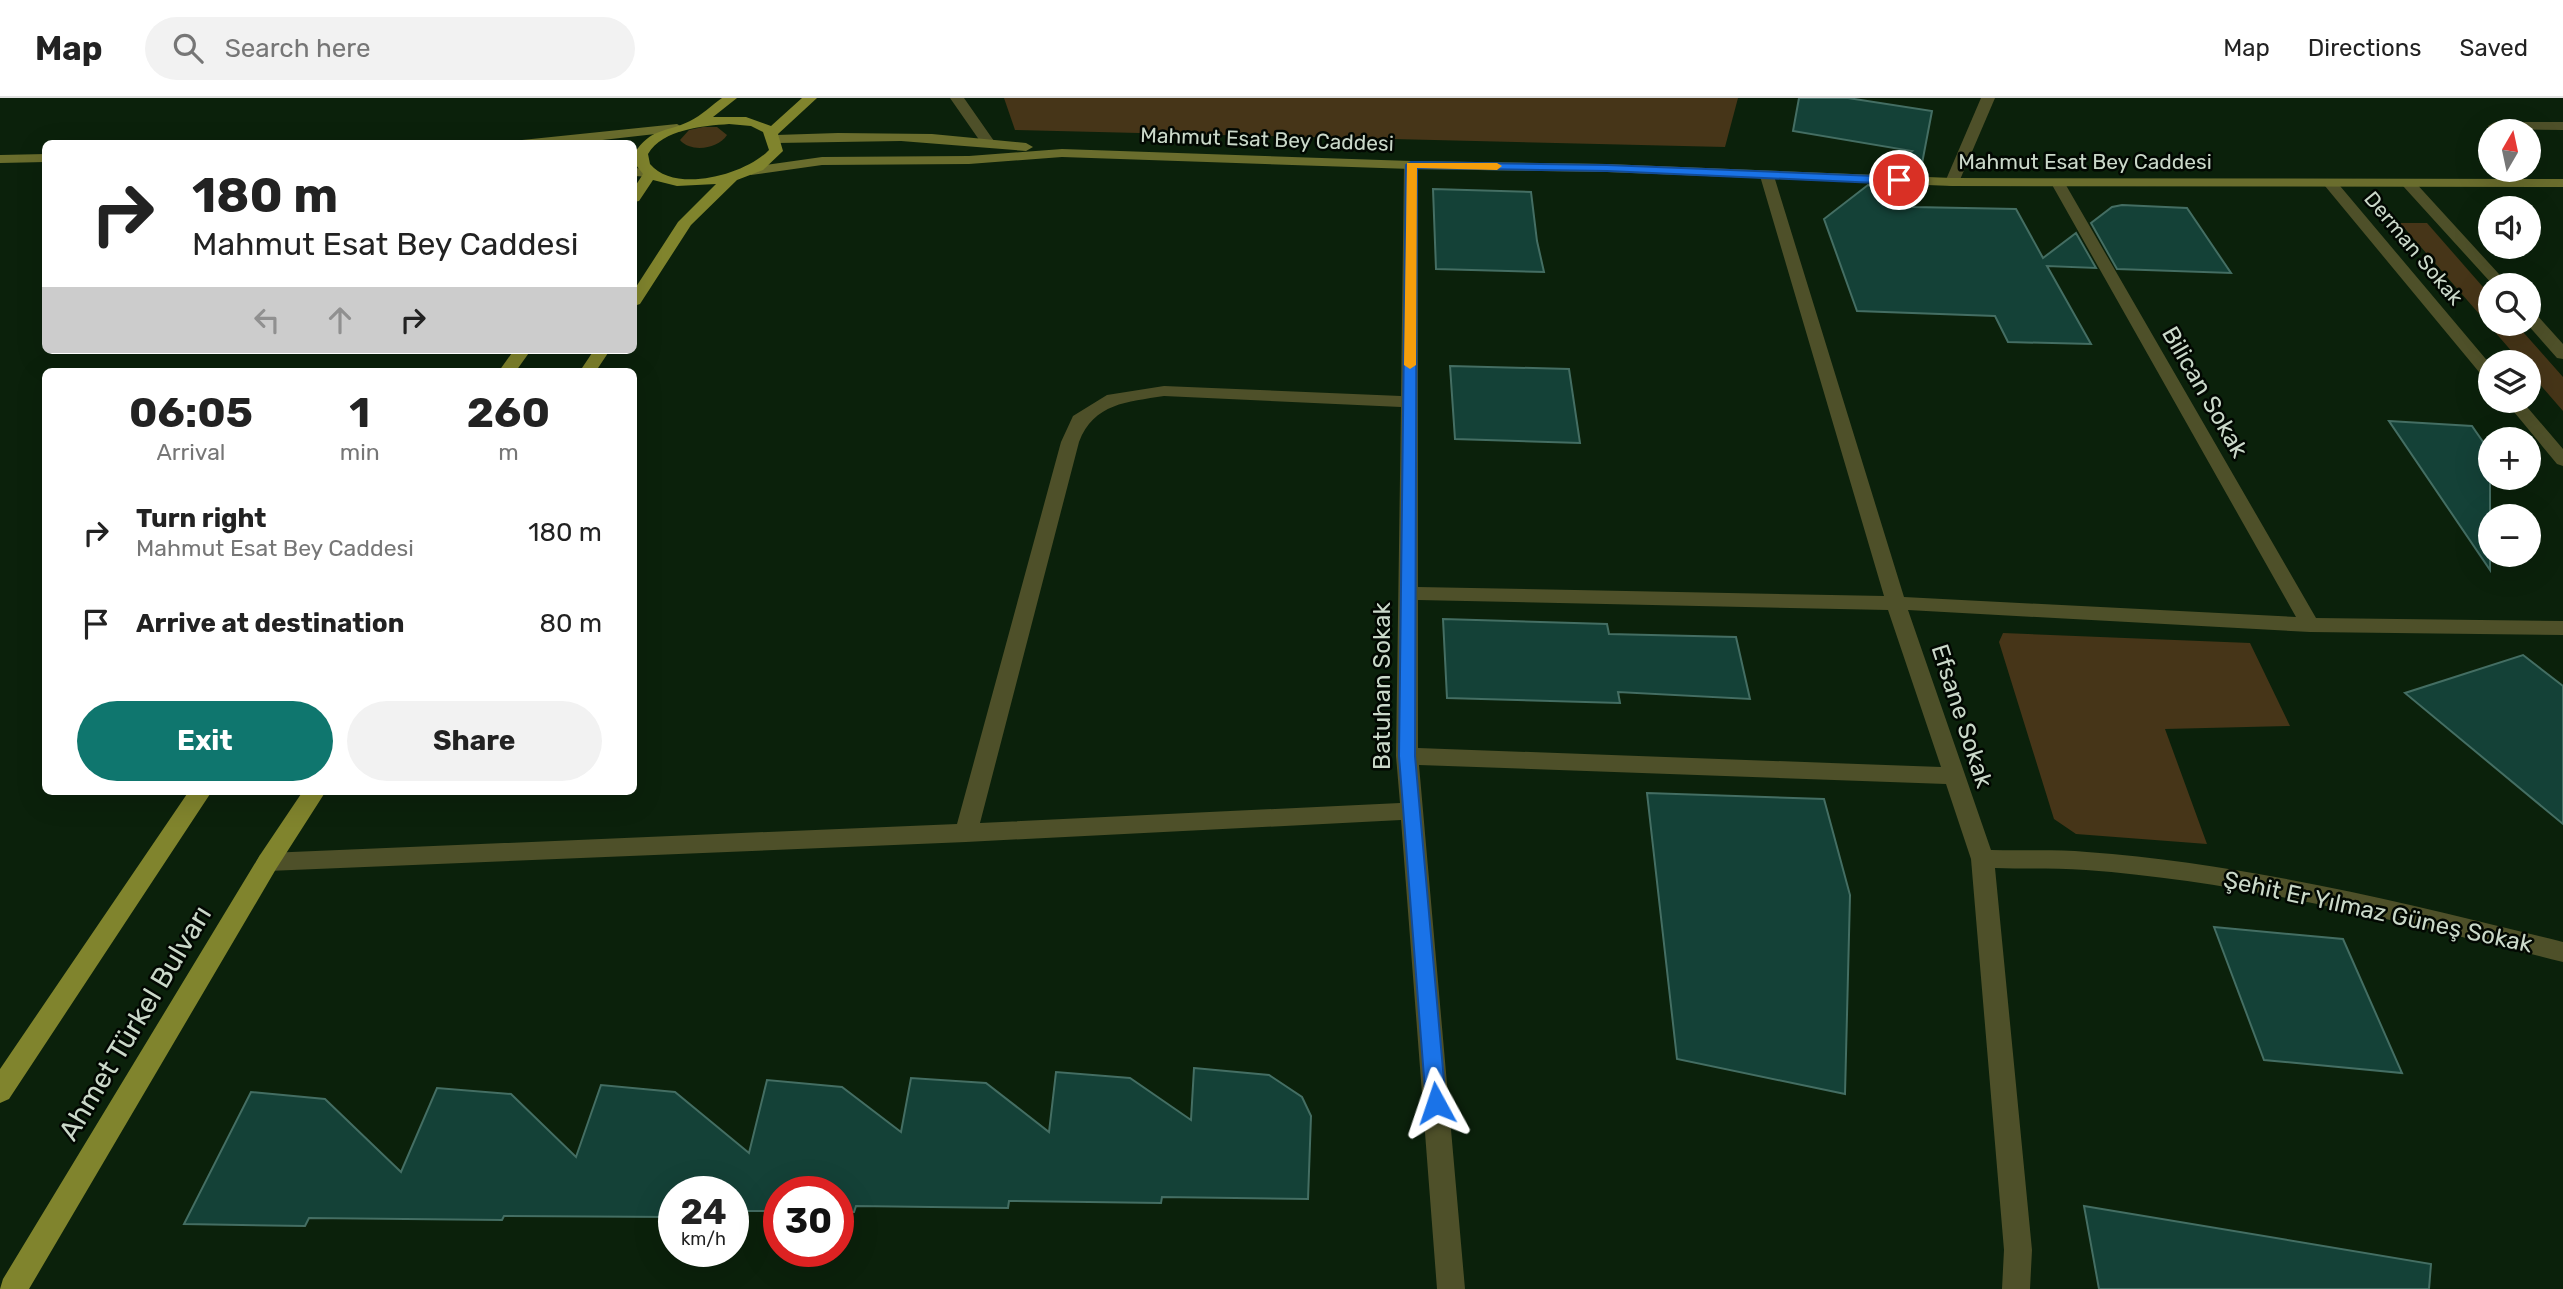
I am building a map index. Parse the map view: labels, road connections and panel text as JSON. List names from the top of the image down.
{
  "streets": {
    "main road": ["Mahmut Esat Bey Caddesi", "Ahmet Türkel Bulvarı"],
    "street": [
      "Derman Sokak",
      "Bilican Sokak",
      "Batuhan Sokak",
      "Efsane Sokak",
      "Şehit Er Yılmaz Güneş Sokak"
    ]
  },
  "crossings": [
    ["Mahmut Esat Bey Caddesi", "Derman Sokak"],
    ["Mahmut Esat Bey Caddesi", "Bilican Sokak"],
    ["Mahmut Esat Bey Caddesi", "Batuhan Sokak"],
    ["Mahmut Esat Bey Caddesi", "Efsane Sokak"],
    ["Efsane Sokak", "Şehit Er Yılmaz Güneş Sokak"]
  ],
  "north": "top",
  "page": {
    "header": "Map",
    "search": "Search here",
    "nav": ["Map", "Directions", "Saved"],
    "map_buttons": ["+", "−"],
    "turn": ["180 m", "Mahmut Esat Bey Caddesi"],
    "eta": [
      "06:05",
      "Arrival",
      "1",
      "min",
      "260",
      "m"
    ],
    "list": [
      {
        "name": "Turn right",
        "note": "Mahmut Esat Bey Caddesi",
        "value": "180 m"
      },
      {
        "name": "Arrive at destination",
        "value": "80 m"
      }
    ],
    "buttons": ["Exit", "Share"],
    "speed": "24 km/h",
    "limit": "30"
  }
}
